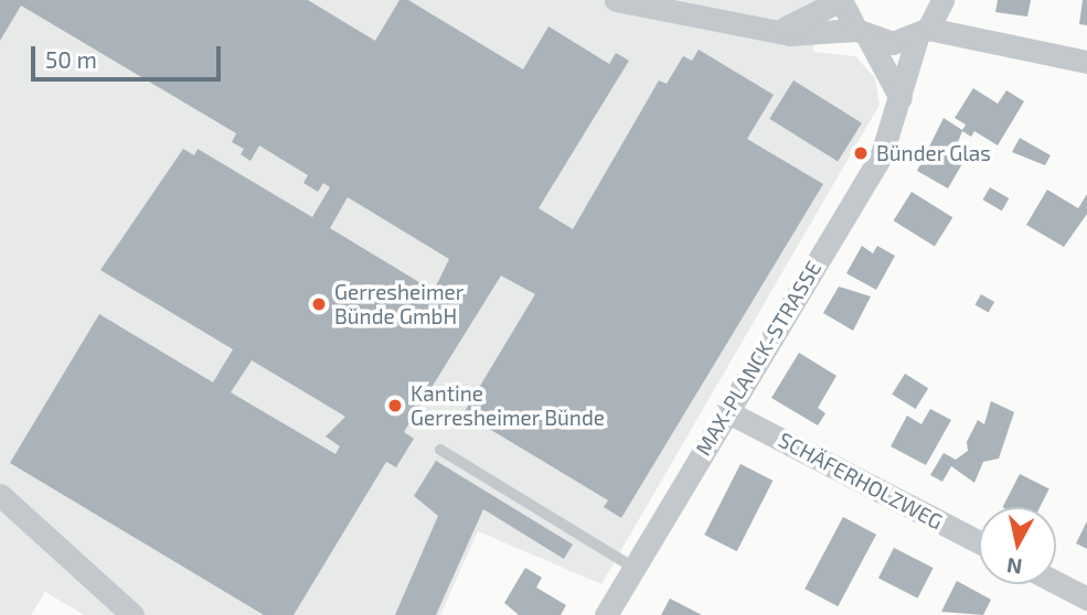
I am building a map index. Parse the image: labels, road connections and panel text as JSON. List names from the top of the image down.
{
  "streets": {
    "street": ["MAX-PLANCK-STRASSE", "SCHÄFERHOLZWEG"]
  },
  "crossings": [
    ["MAX-PLANCK-STRASSE", "SCHÄFERHOLZWEG"]
  ],
  "places": ["Bünder Glas", "Gerresheimer Bünde GmbH", "Kantine Gerresheimer Bünde"],
  "scale_bar": "50 m",
  "north": "bottom"
}
